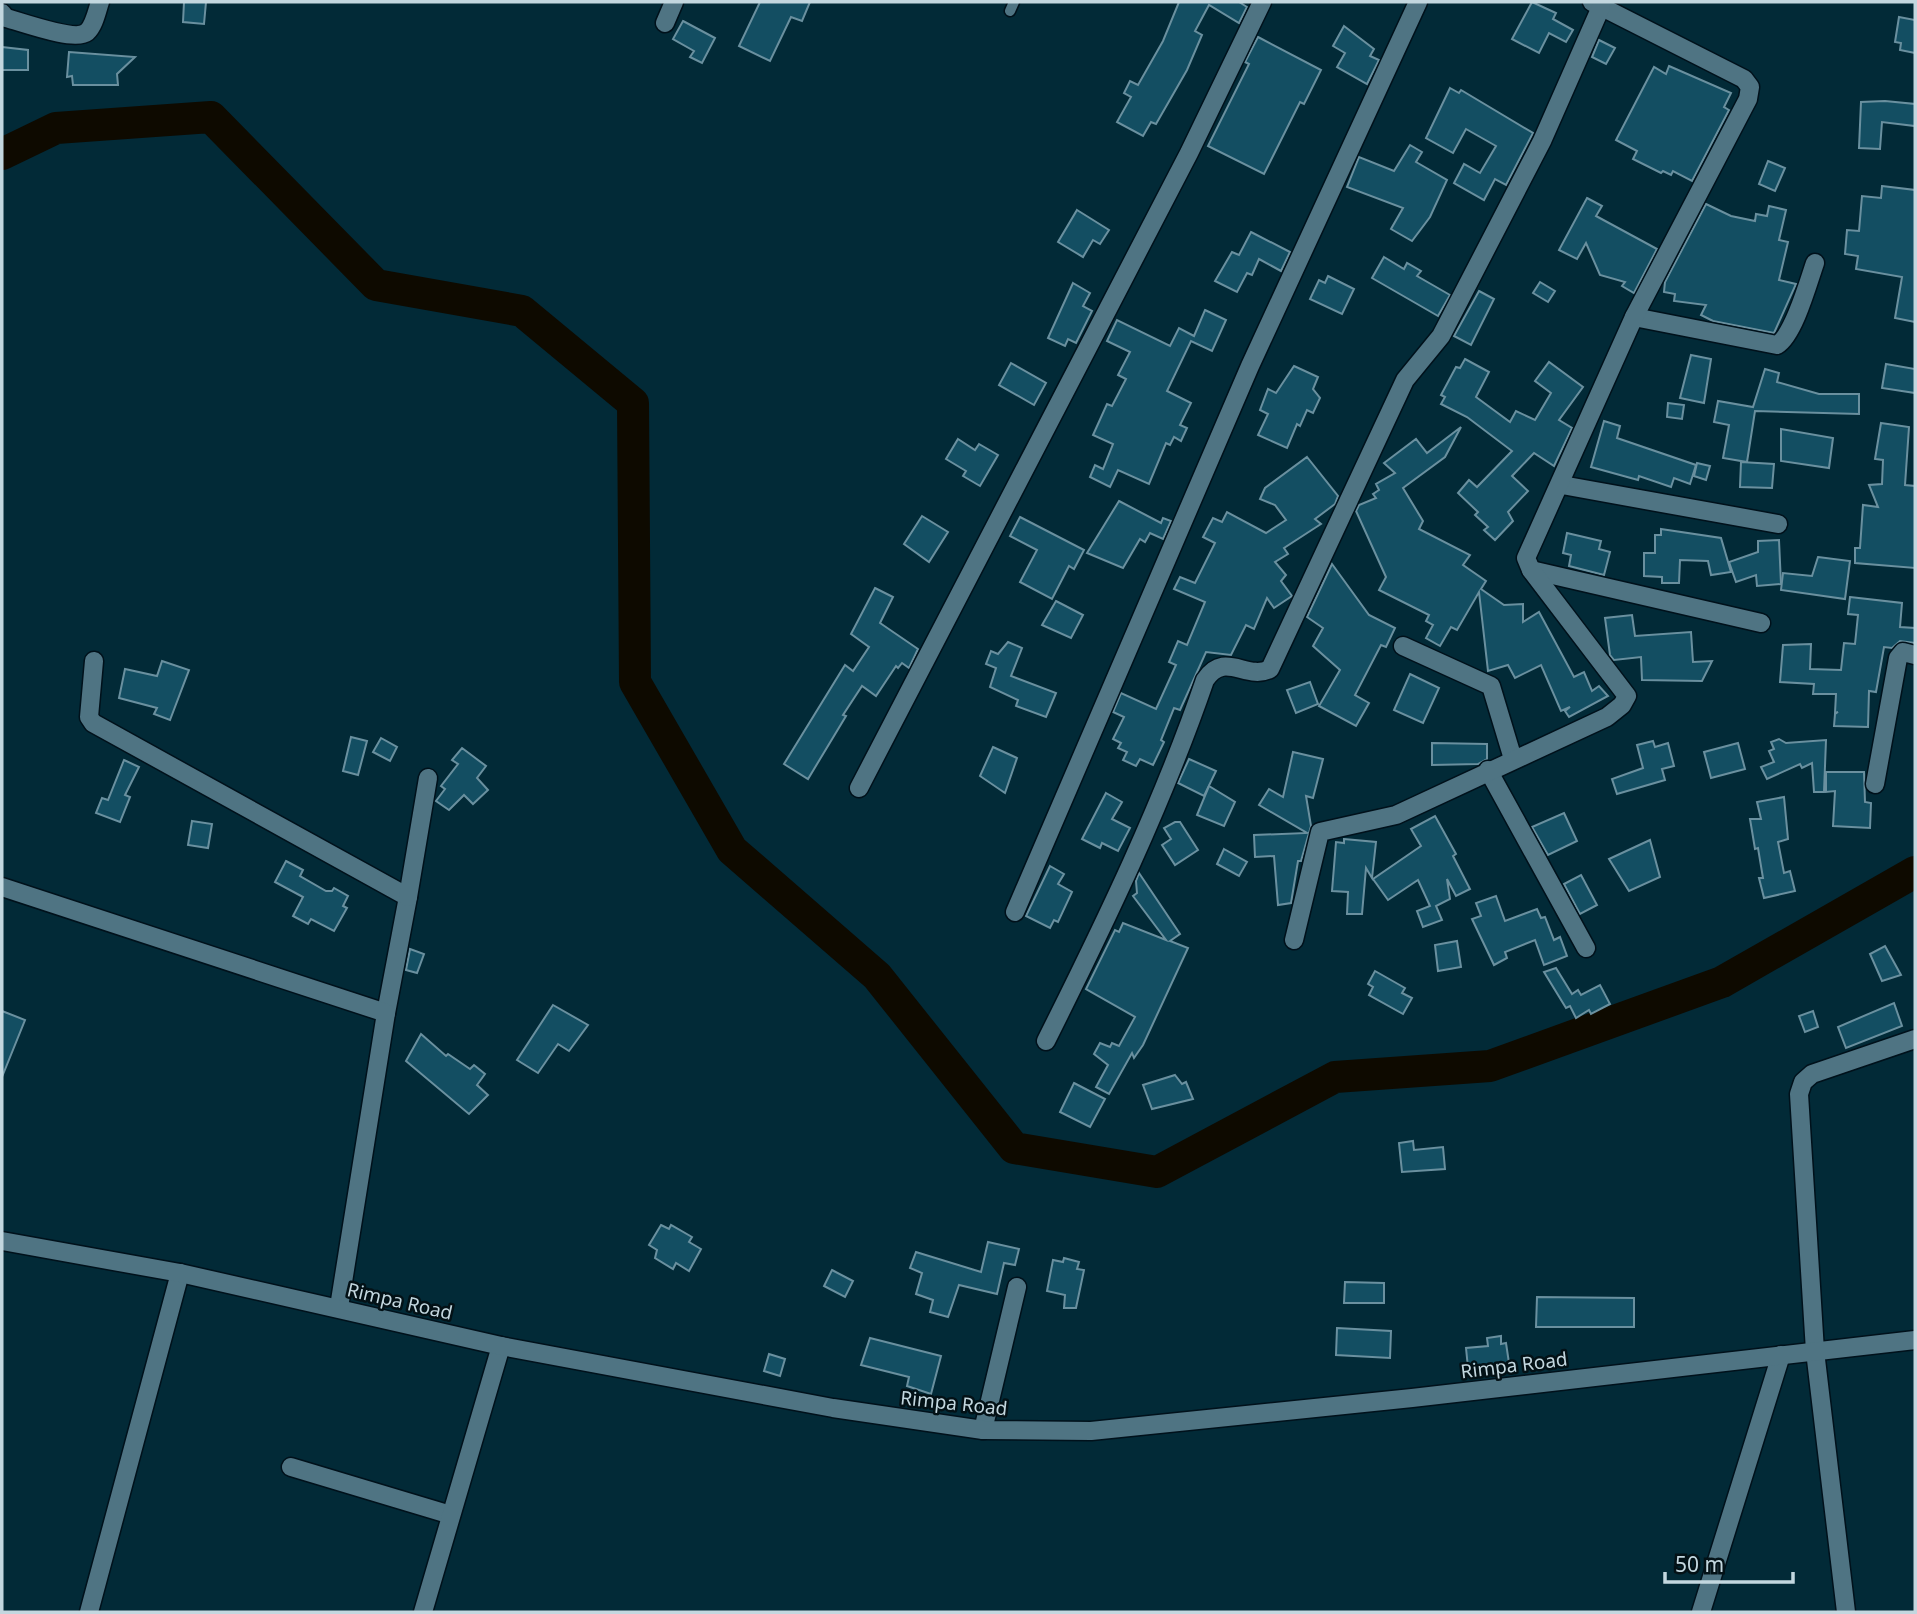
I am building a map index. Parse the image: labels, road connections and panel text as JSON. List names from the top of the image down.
{
  "streets": {
    "street": ["Rimpa Road"]
  },
  "scale_bar": "50 m"
}
